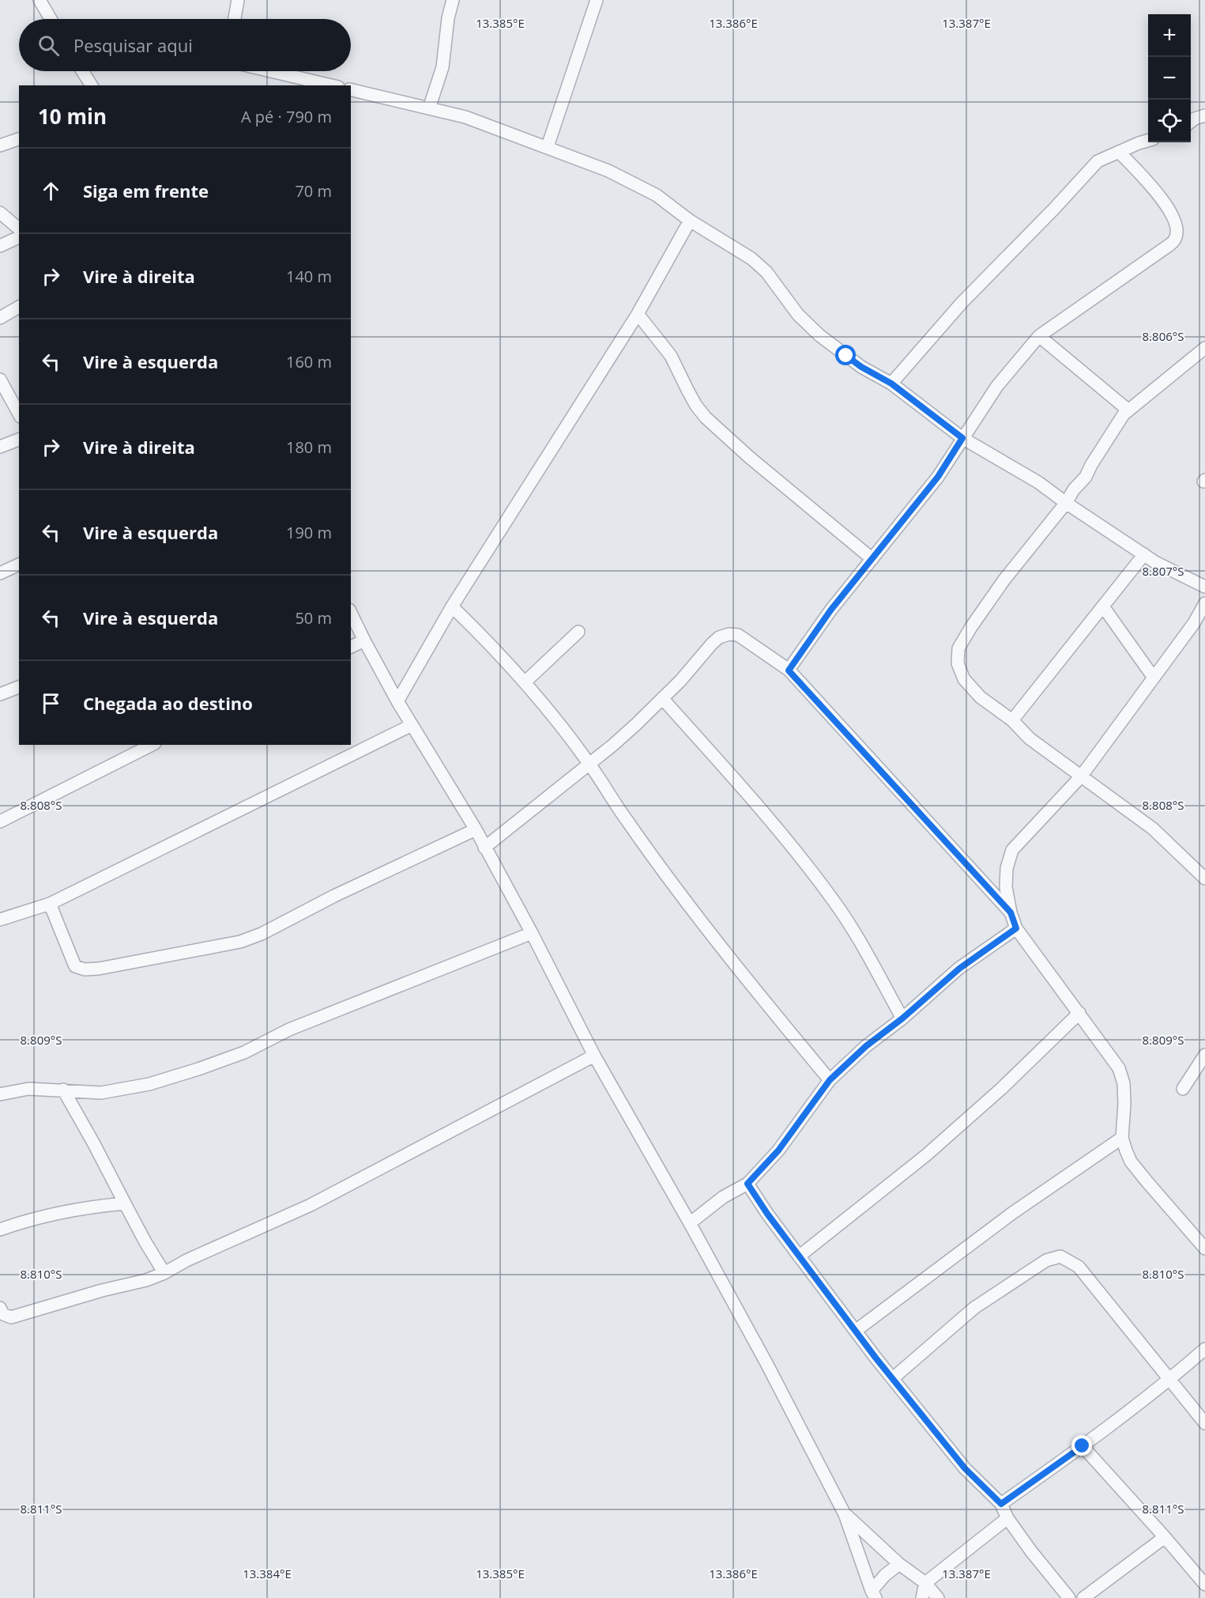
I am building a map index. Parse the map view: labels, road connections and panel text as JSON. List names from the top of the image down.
{
  "page": {
    "map_buttons": ["+", "−"],
    "search": "Pesquisar aqui",
    "heading": ["10 min", "A pé · 790 m"],
    "list": [
      ["Siga em frente", "70 m"],
      ["Vire à direita", "140 m"],
      ["Vire à esquerda", "160 m"],
      ["Vire à direita", "180 m"],
      ["Vire à esquerda", "190 m"],
      ["Vire à esquerda", "50 m"],
      "Chegada ao destino"
    ]
  },
  "coordinates": [
    "13.385°E",
    "13.386°E",
    "13.387°E",
    "8.806°S",
    "8.807°S",
    "8.808°S",
    "8.809°S",
    "8.810°S",
    "8.811°S",
    "13.384°E"
  ]
}
